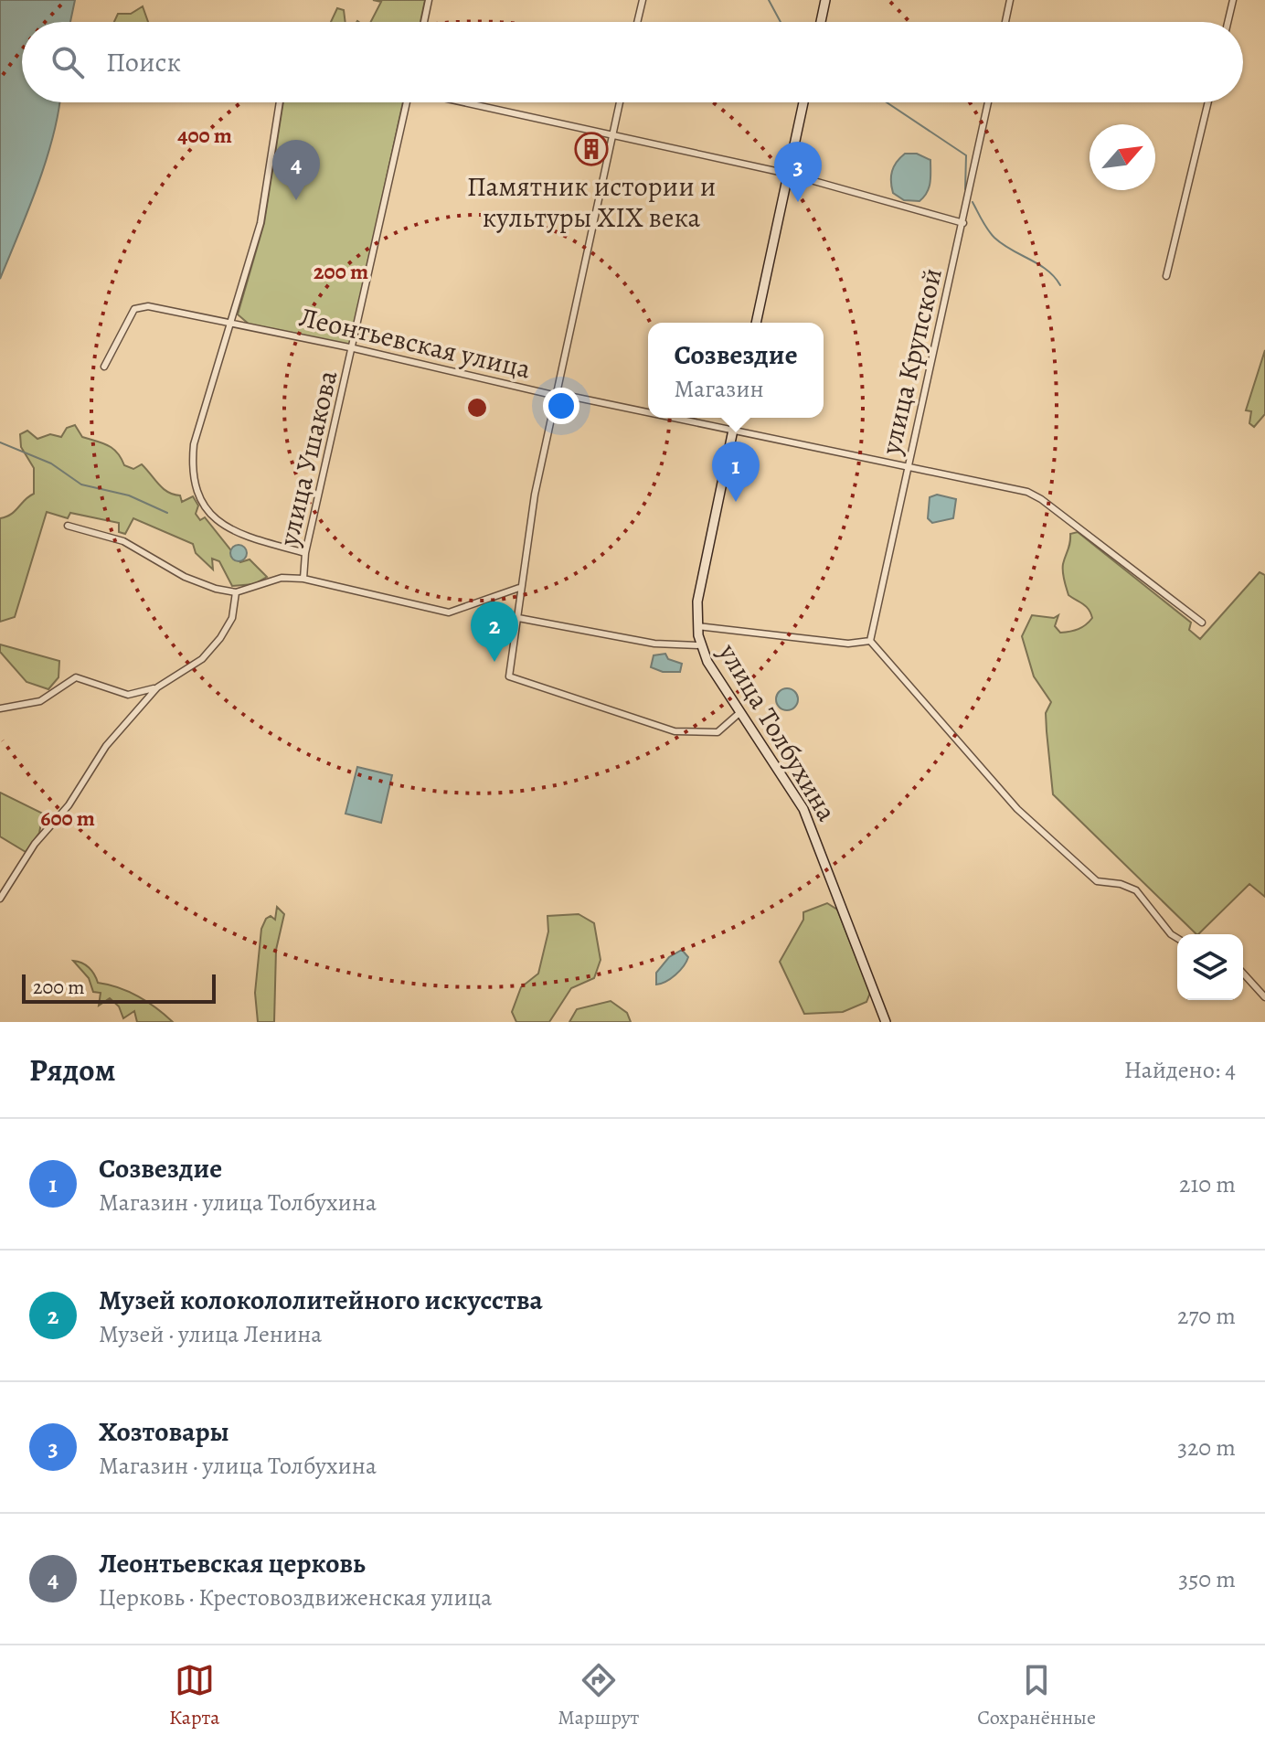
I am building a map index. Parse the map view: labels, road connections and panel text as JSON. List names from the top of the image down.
{
  "streets": {
    "main road": ["улица Толбухина"],
    "street": ["Леонтьевская улица", "улица Крупской", "улица Ушакова"]
  },
  "crossings": [
    ["Леонтьевская улица", "улица Крупской"],
    ["Леонтьевская улица", "улица Ушакова"],
    ["Леонтьевская улица", "улица Толбухина"]
  ],
  "places": {
    "building": ["Памятник истории и культуры XIX века"]
  },
  "scale_bar": "200 m",
  "north": "top right",
  "page": {
    "search": "Поиск",
    "pins": [
      "4",
      "3",
      "1",
      "2"
    ],
    "popup": ["Созвездие", "Магазин"],
    "scale": "200 m",
    "heading": ["Рядом", "Найдено: 4"],
    "list": [
      {
        "mark": "1",
        "name": "Созвездие",
        "note": "Магазин · улица Толбухина",
        "value": "210 m"
      },
      {
        "mark": "2",
        "name": "Музей колокололитейного искусства",
        "note": "Музей · улица Ленина",
        "value": "270 m"
      },
      {
        "mark": "3",
        "name": "Хозтовары",
        "note": "Магазин · улица Толбухина",
        "value": "320 m"
      },
      {
        "mark": "4",
        "name": "Леонтьевская церковь",
        "note": "Церковь · Крестовоздвиженская улица",
        "value": "350 m"
      }
    ],
    "nav": ["Карта", "Маршрут", "Сохранённые"]
  },
  "rings": ["400 m", "200 m", "600 m"]
}
